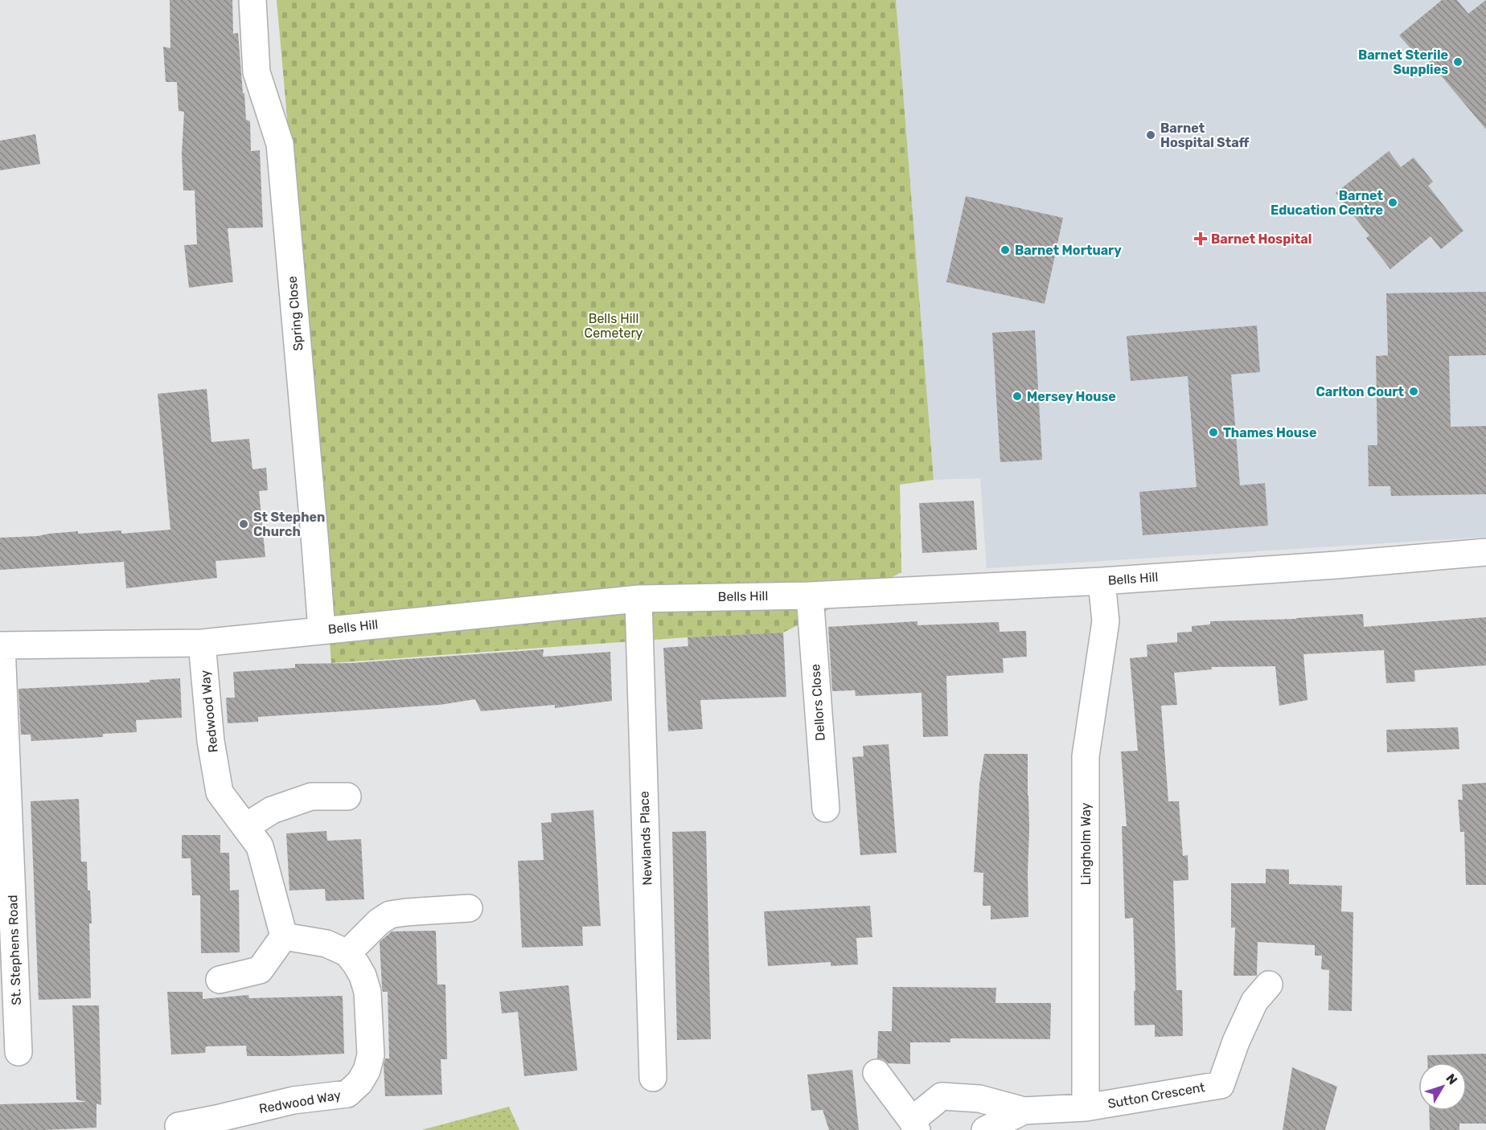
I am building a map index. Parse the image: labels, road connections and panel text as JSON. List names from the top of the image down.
{
  "streets": {
    "street": [
      "Spring Close",
      "Bells Hill",
      "Dellors Close",
      "Redwood Way",
      "Newlands Place",
      "Lingholm Way",
      "St. Stephens Road",
      "Sutton Crescent"
    ]
  },
  "crossings": [
    ["Spring Close", "Bells Hill"],
    ["Bells Hill", "Dellors Close"],
    ["Bells Hill", "Redwood Way"],
    ["Bells Hill", "Newlands Place"],
    ["Bells Hill", "Lingholm Way"],
    ["Bells Hill", "St. Stephens Road"],
    ["Lingholm Way", "Sutton Crescent"]
  ],
  "parks": ["Bells Hill Cemetery"],
  "places": {
    "other": [
      "Barnet Sterile Supplies",
      "Barnet Hospital Staff",
      "Barnet Education Centre",
      "Barnet Mortuary",
      "Carlton Court",
      "Mersey House",
      "Thames House",
      "St Stephen Church"
    ],
    "health": ["Barnet Hospital"]
  },
  "north": "top right"
}
